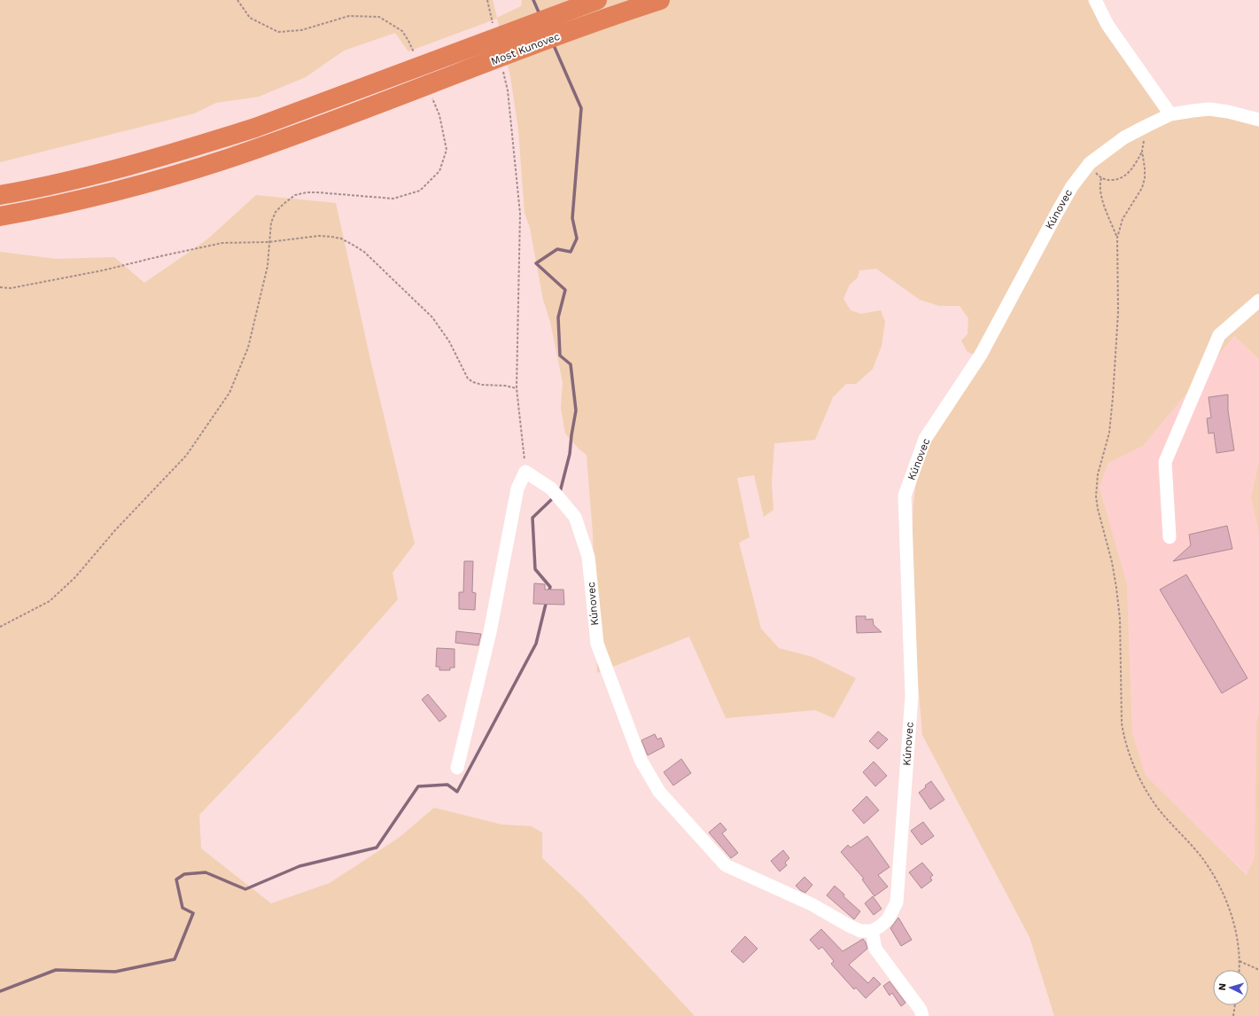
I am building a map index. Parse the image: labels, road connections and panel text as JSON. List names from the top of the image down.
{
  "streets": {
    "highway": ["Most Kunovec"],
    "street": ["Kúnovec"]
  },
  "north": "left"
}
